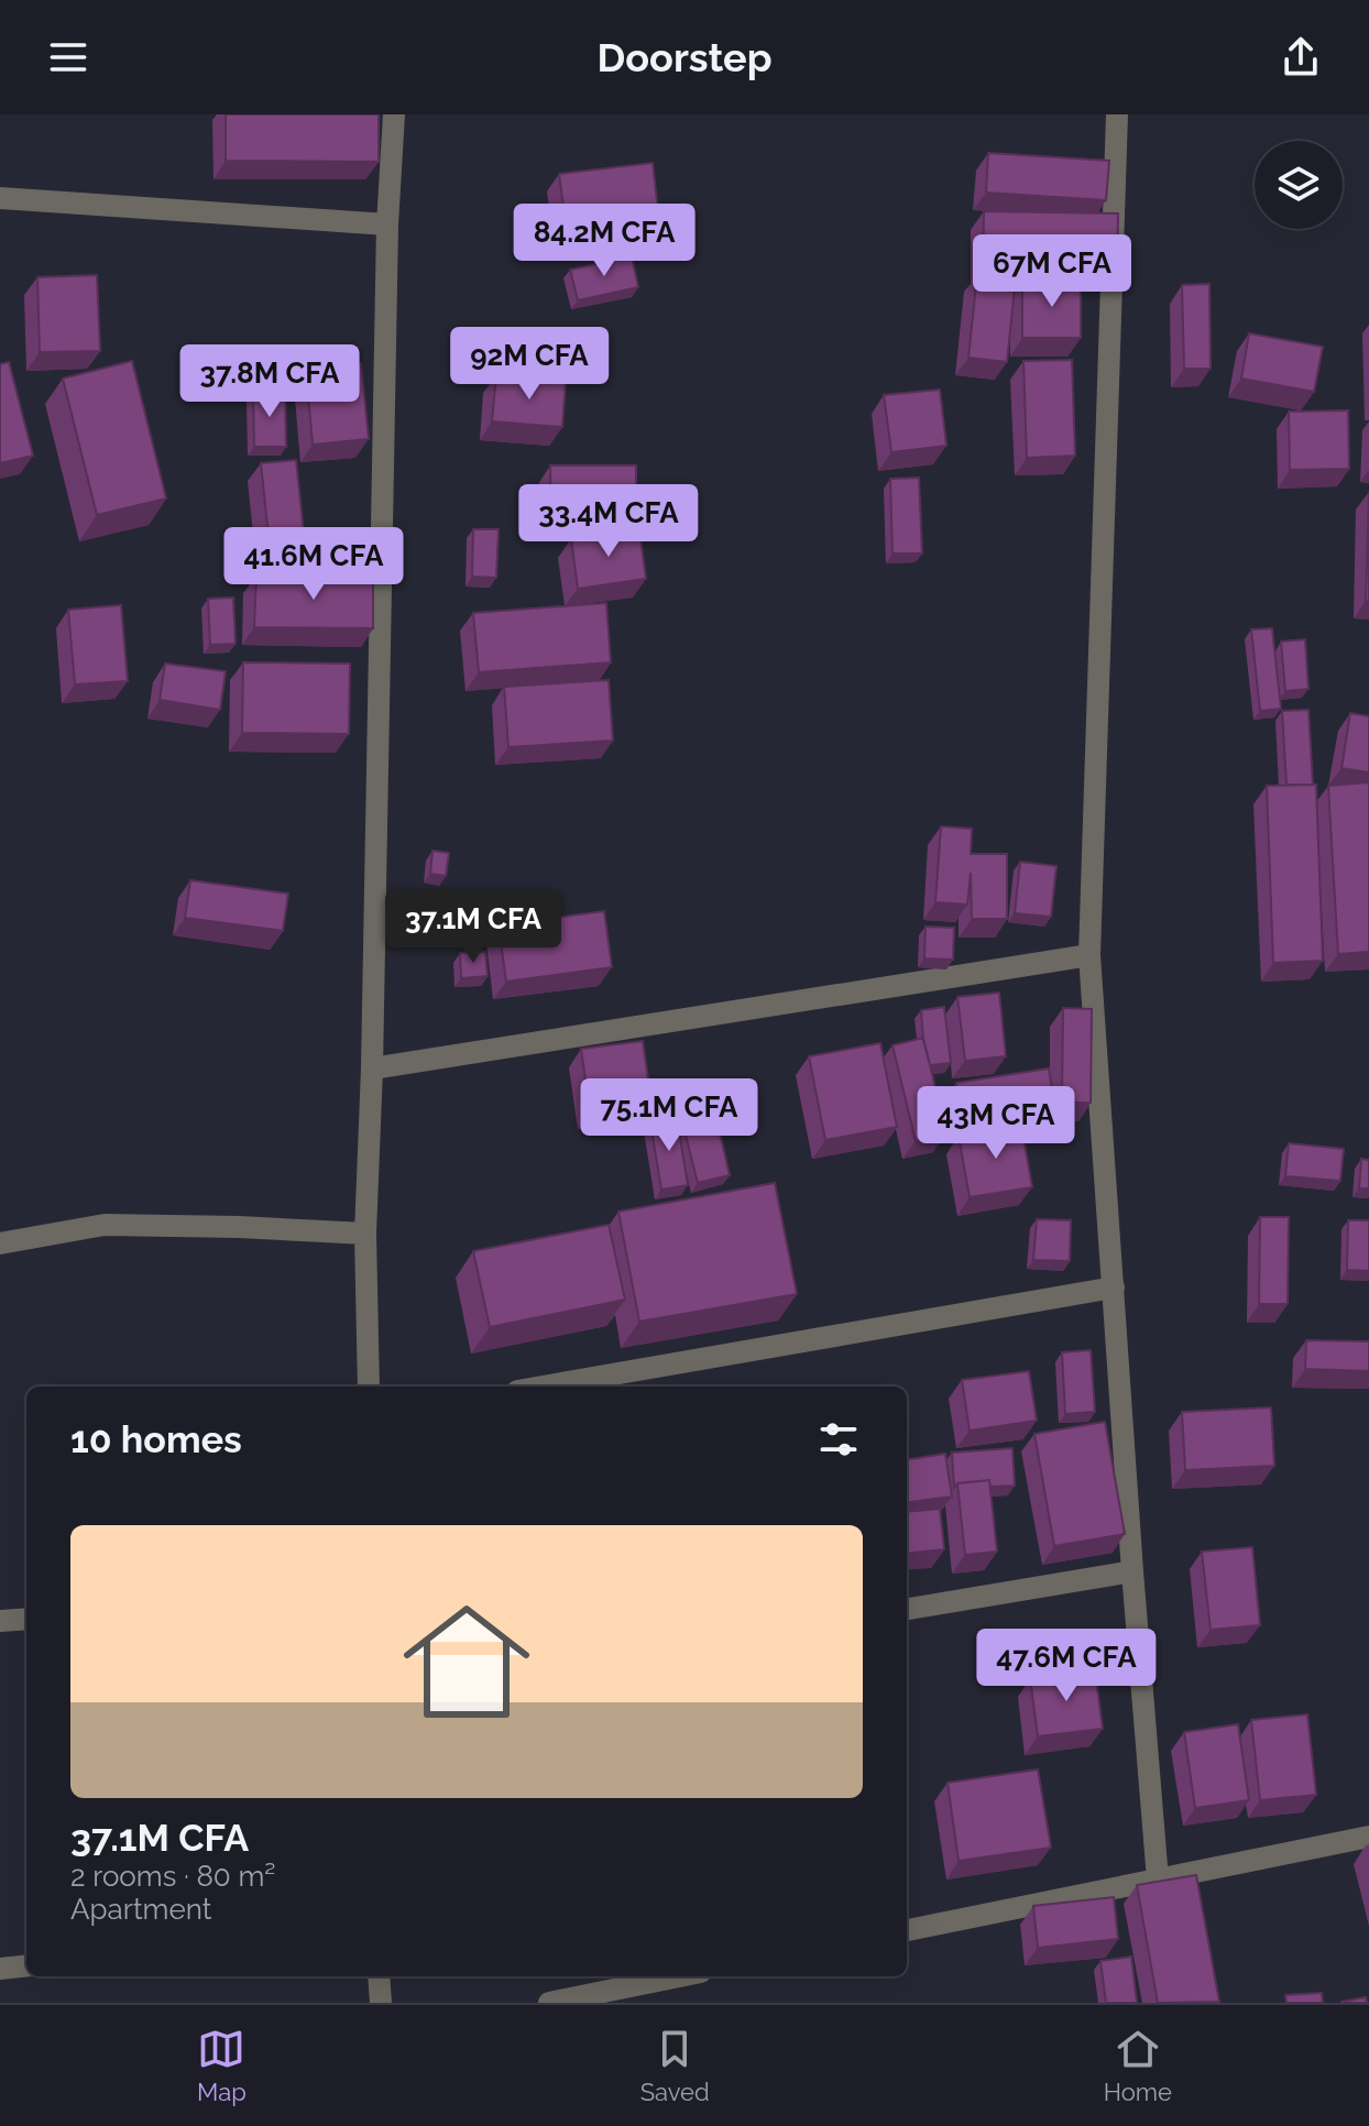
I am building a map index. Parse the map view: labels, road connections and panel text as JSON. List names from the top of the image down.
{
  "page": {
    "header": "Doorstep",
    "price": [
      "84.2M CFA",
      "67M CFA",
      "92M CFA",
      "37.8M CFA",
      "33.4M CFA",
      "41.6M CFA",
      "37.1M CFA",
      "75.1M CFA",
      "43M CFA",
      "47.6M CFA"
    ],
    "heading": "10 homes",
    "list": [
      {
        "name": "37.1M CFA",
        "note": "2 rooms · 80 m² · Apartment"
      }
    ],
    "tabs": ["Map", "Saved", "Home"]
  }
}
